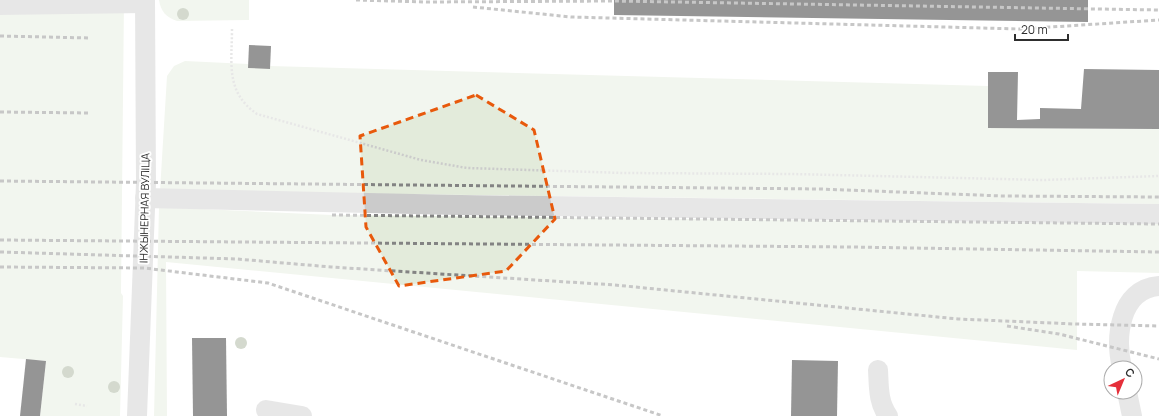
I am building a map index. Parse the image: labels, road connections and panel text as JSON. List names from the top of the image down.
{
  "streets": {
    "street": ["ІНЖЫНЕРНАЯ ВУЛІЦА"]
  },
  "scale_bar": "20 m",
  "north": "top right"
}
